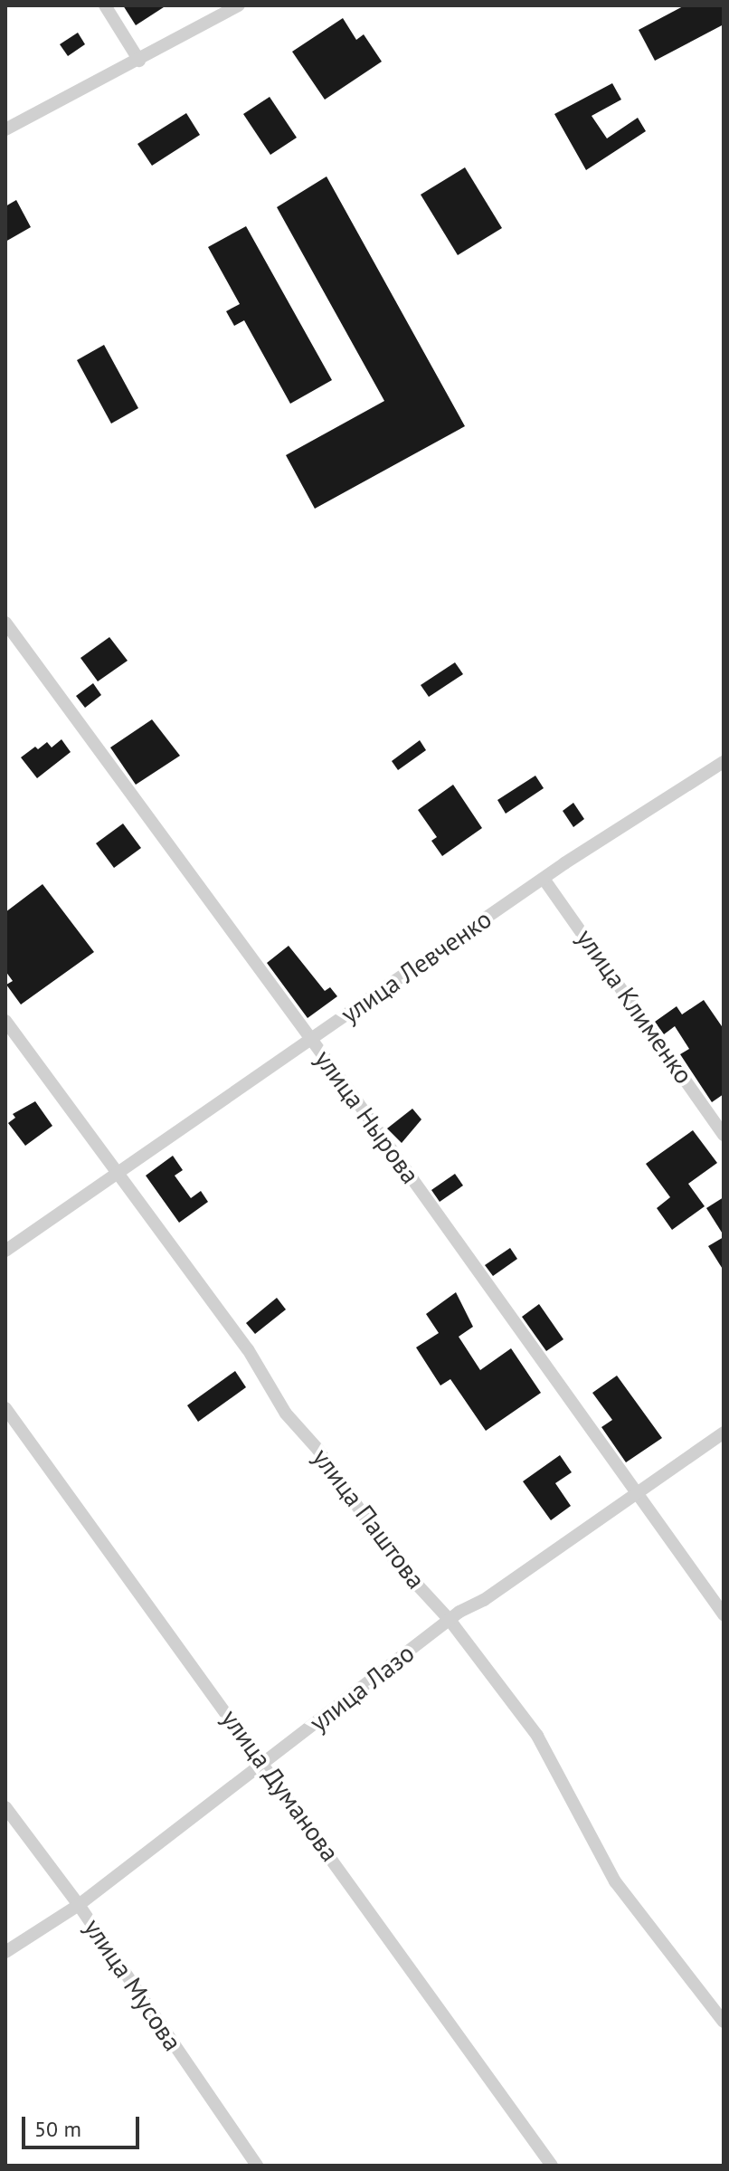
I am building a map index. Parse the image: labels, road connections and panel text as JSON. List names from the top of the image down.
{
  "streets": {
    "street": [
      "улица Левченко",
      "улица Клименко",
      "улица Нырова",
      "улица Паштова",
      "улица Лазо",
      "улица Думанова",
      "улица Мусова"
    ]
  },
  "crossings": [
    ["улица Левченко", "улица Клименко"],
    ["улица Левченко", "улица Нырова"],
    ["улица Левченко", "улица Паштова"],
    ["улица Нырова", "улица Лазо"],
    ["улица Паштова", "улица Лазо"],
    ["улица Лазо", "улица Думанова"],
    ["улица Лазо", "улица Мусова"]
  ],
  "scale_bar": "50 m"
}
